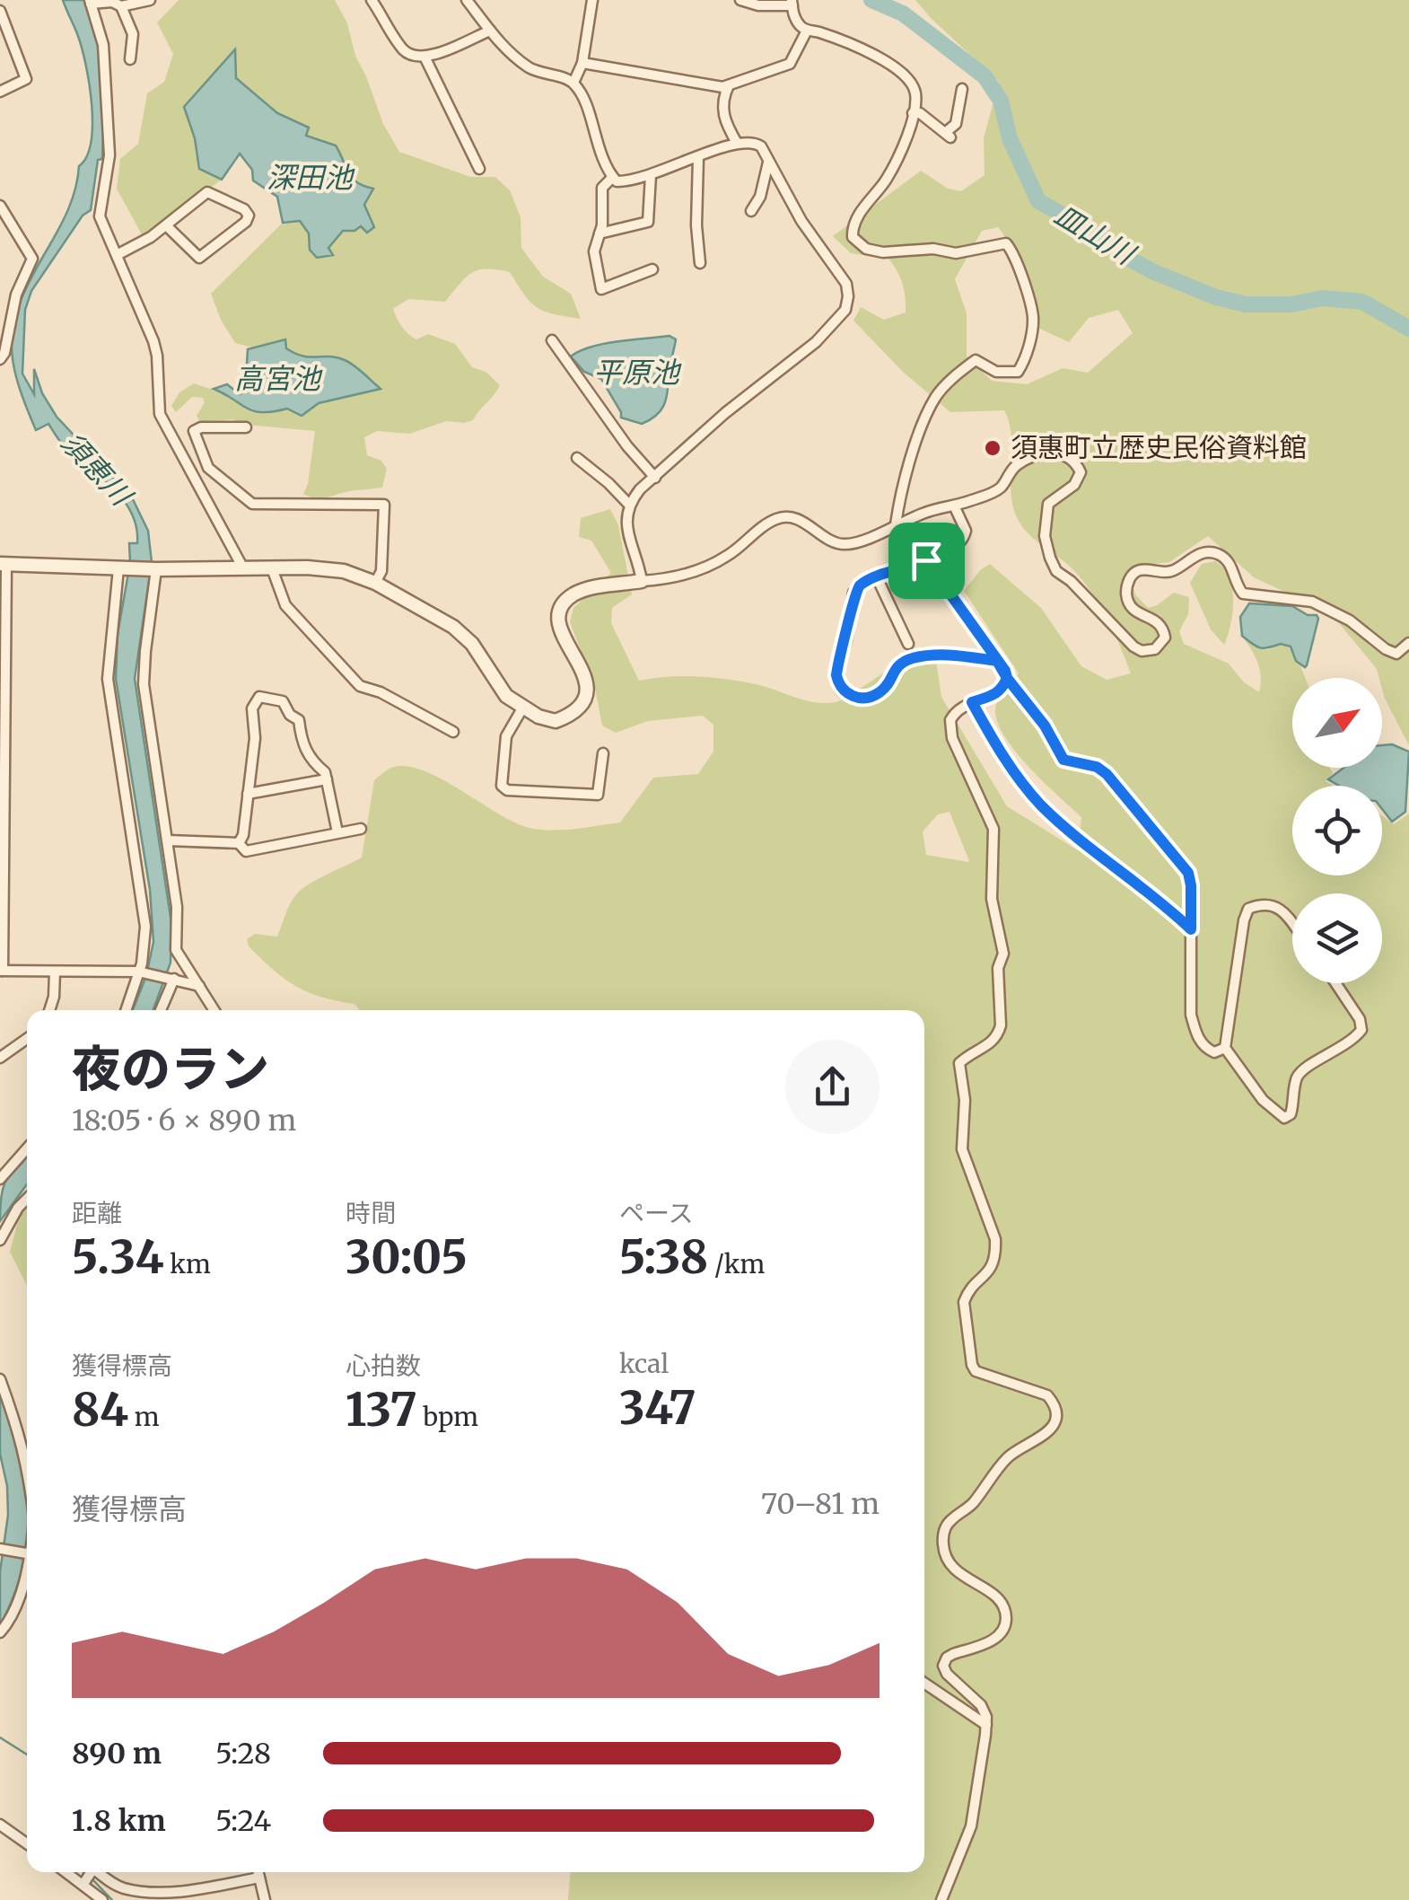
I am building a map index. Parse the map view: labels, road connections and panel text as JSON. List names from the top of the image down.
{
  "water": [
    "深田池",
    "皿山川",
    "平原池",
    "高宮池",
    "須恵川"
  ],
  "places": ["須惠町立歴史民俗資料館"],
  "north": "top right",
  "page": {
    "heading": ["夜のラン", "18:05 · 6 × 890 m"],
    "stats": [
      ["距離", "5.34 km"],
      ["時間", "30:05"],
      ["ペース", "5:38 /km"],
      ["獲得標高", "84 m"],
      ["心拍数", "137 bpm"],
      ["kcal", "347"]
    ],
    "chart": ["獲得標高", "70–81 m"],
    "list": [
      {
        "name": "890 m",
        "note": "5:28"
      },
      {
        "name": "1.8 km",
        "note": "5:24"
      }
    ]
  }
}
